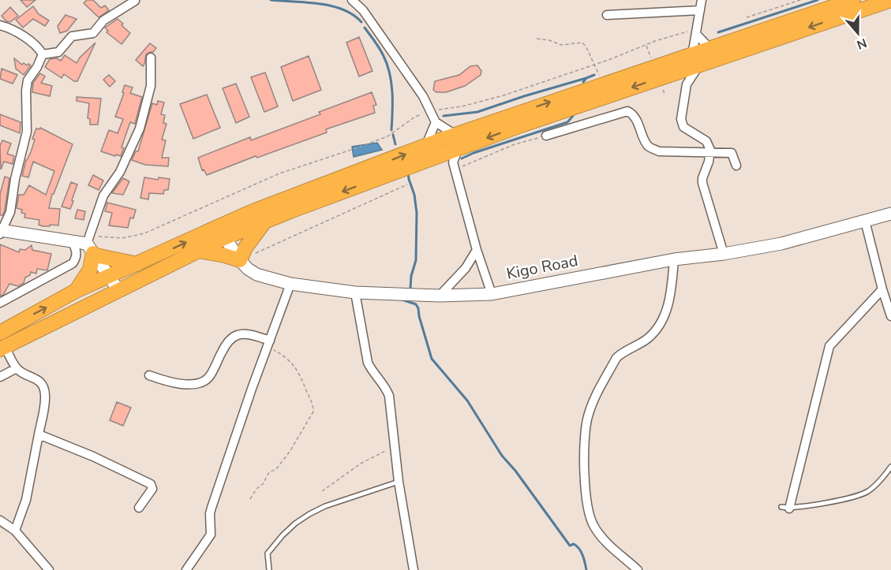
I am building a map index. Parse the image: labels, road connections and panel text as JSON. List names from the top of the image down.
{
  "streets": {
    "street": ["Kigo Road"]
  },
  "north": "bottom"
}
